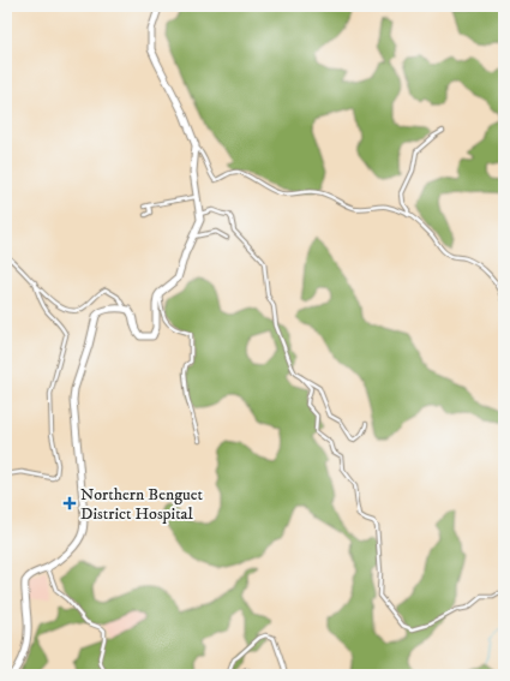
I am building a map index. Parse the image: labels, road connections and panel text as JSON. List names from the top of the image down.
{
  "places": {
    "health": ["Northern Benguet District Hospital"]
  }
}
